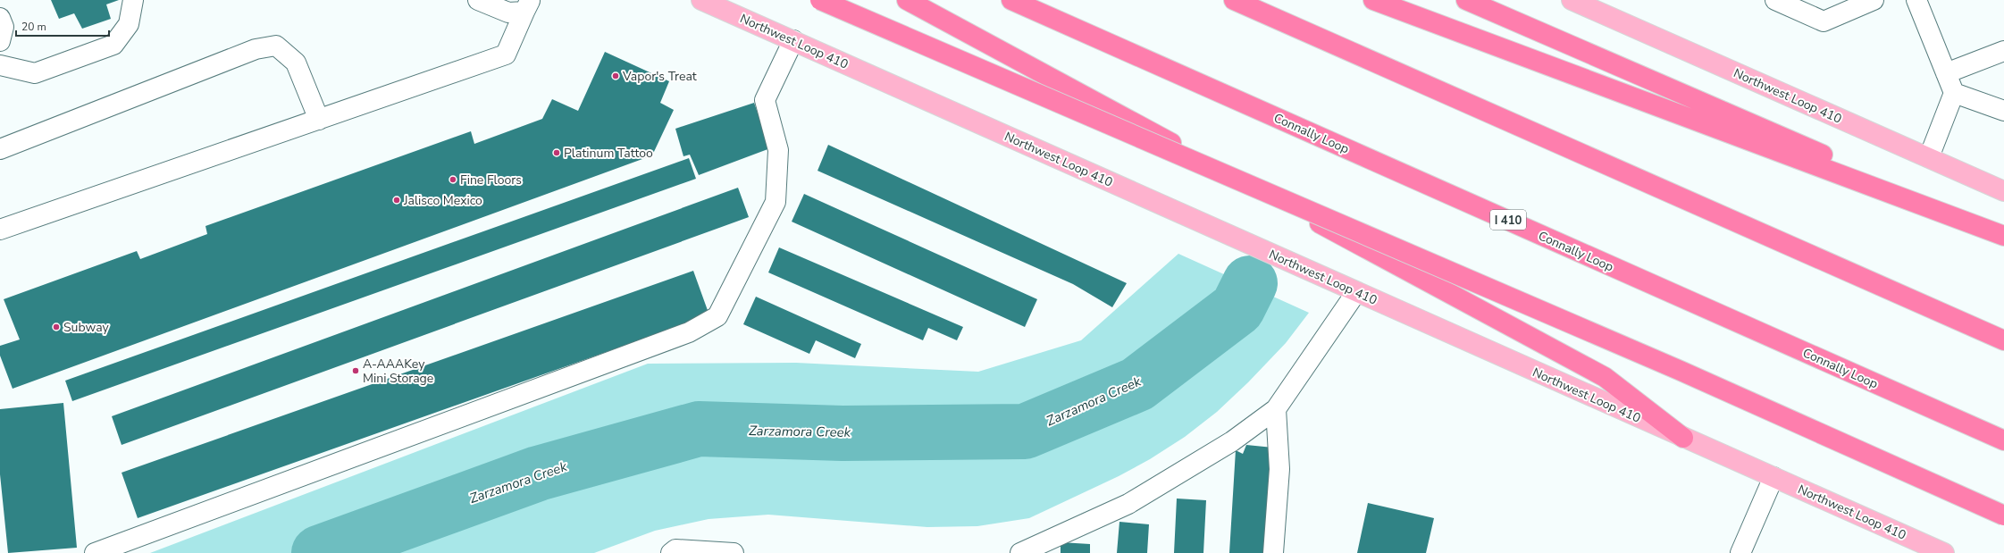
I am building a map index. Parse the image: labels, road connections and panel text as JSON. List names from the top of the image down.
{
  "streets": {
    "highway": ["Connally Loop", "I 410"],
    "main road": ["Northwest Loop 410"]
  },
  "water": ["Zarzamora Creek"],
  "places": [
    "Vapor's Treat",
    "Platinum Tattoo",
    "Fine Floors",
    "Jalisco Mexico",
    "Subway",
    "A-AAAKey Mini Storage"
  ],
  "scale_bar": "20 m"
}
